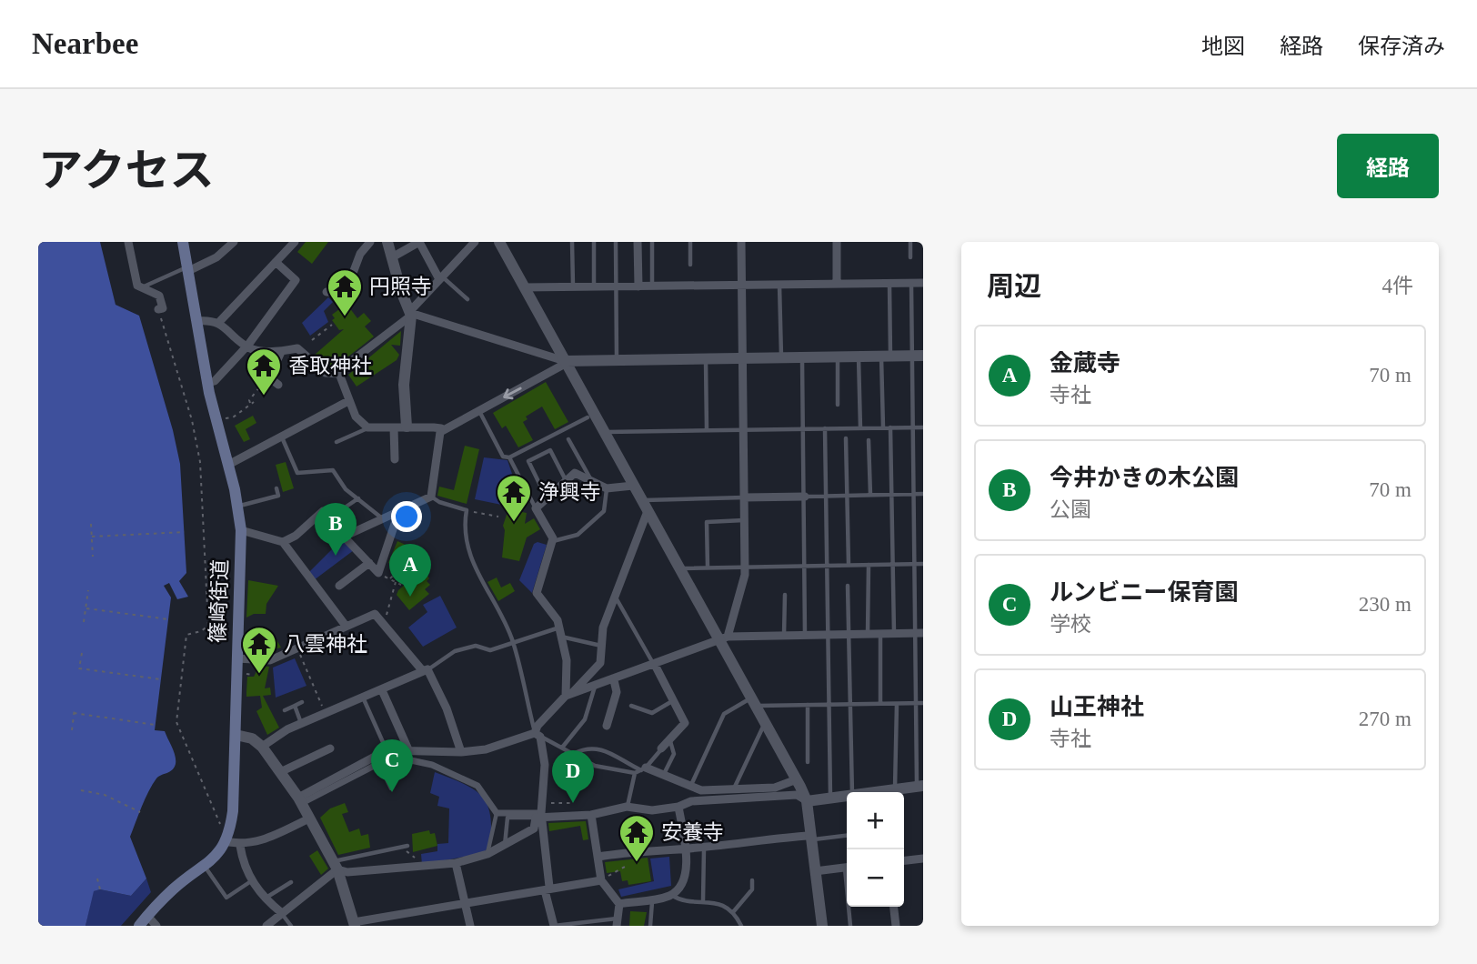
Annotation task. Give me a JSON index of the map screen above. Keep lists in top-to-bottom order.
{
  "streets": {
    "main road": ["篠崎街道"]
  },
  "places": {
    "temple": [
      "円照寺",
      "香取神社",
      "浄興寺",
      "八雲神社",
      "安養寺"
    ]
  },
  "page": {
    "header": "Nearbee",
    "nav": ["地図", "経路", "保存済み"],
    "title": "アクセス",
    "buttons": "経路",
    "heading": ["周辺", "4件"],
    "list": [
      {
        "mark": "A",
        "name": "金蔵寺",
        "note": "寺社",
        "value": "70 m"
      },
      {
        "mark": "B",
        "name": "今井かきの木公園",
        "note": "公園",
        "value": "70 m"
      },
      {
        "mark": "C",
        "name": "ルンビニー保育園",
        "note": "学校",
        "value": "230 m"
      },
      {
        "mark": "D",
        "name": "山王神社",
        "note": "寺社",
        "value": "270 m"
      }
    ],
    "pins": [
      "B",
      "A",
      "C",
      "D"
    ],
    "map_buttons": ["+", "−"]
  }
}
